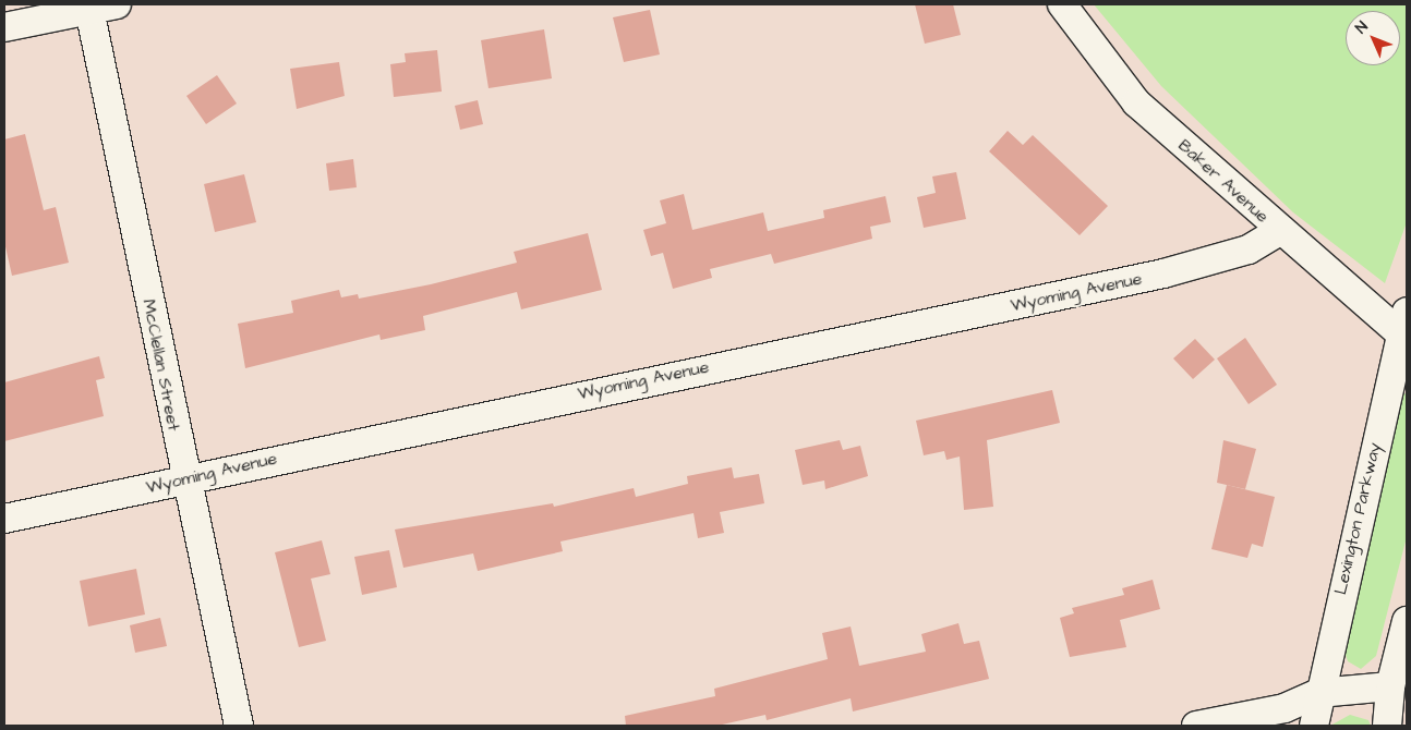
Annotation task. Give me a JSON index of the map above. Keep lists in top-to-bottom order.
{
  "streets": {
    "street": [
      "Baker Avenue",
      "Wyoming Avenue",
      "McClellan Street",
      "Lexington Parkway"
    ]
  },
  "crossings": [
    ["Baker Avenue", "Wyoming Avenue"],
    ["Baker Avenue", "Lexington Parkway"],
    ["Wyoming Avenue", "McClellan Street"]
  ],
  "north": "top left"
}
